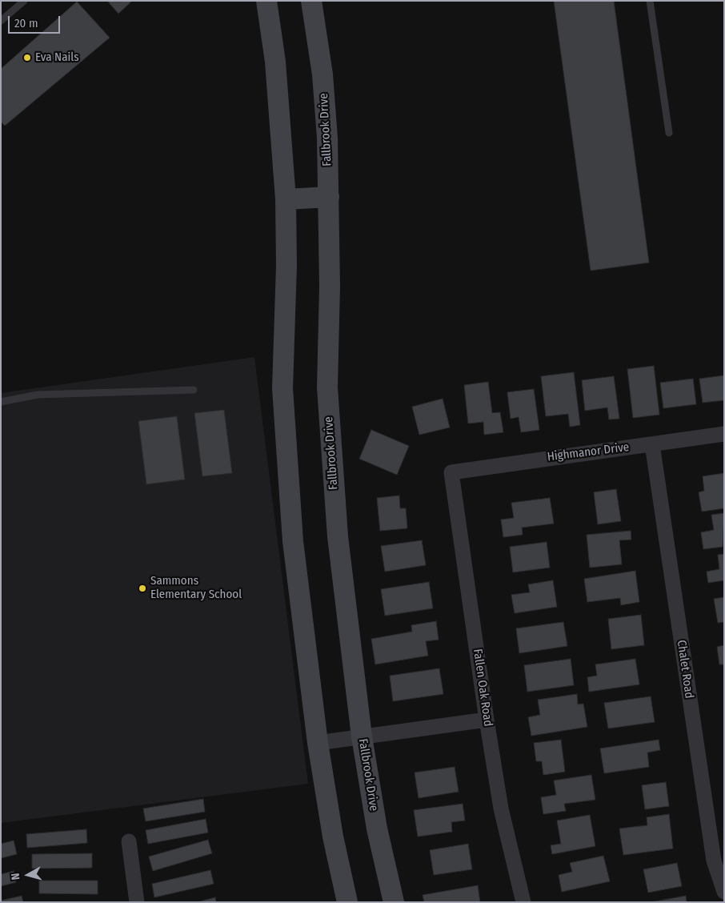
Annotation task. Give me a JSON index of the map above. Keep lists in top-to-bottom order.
{
  "streets": {
    "main road": ["Fallbrook Drive"],
    "street": ["Highmanor Drive", "Chalet Road", "Fallen Oak Road"]
  },
  "crossings": [
    ["Highmanor Drive", "Chalet Road"],
    ["Highmanor Drive", "Fallen Oak Road"]
  ],
  "places": ["Eva Nails", "Sammons Elementary School"],
  "scale_bar": "20 m",
  "north": "left"
}
